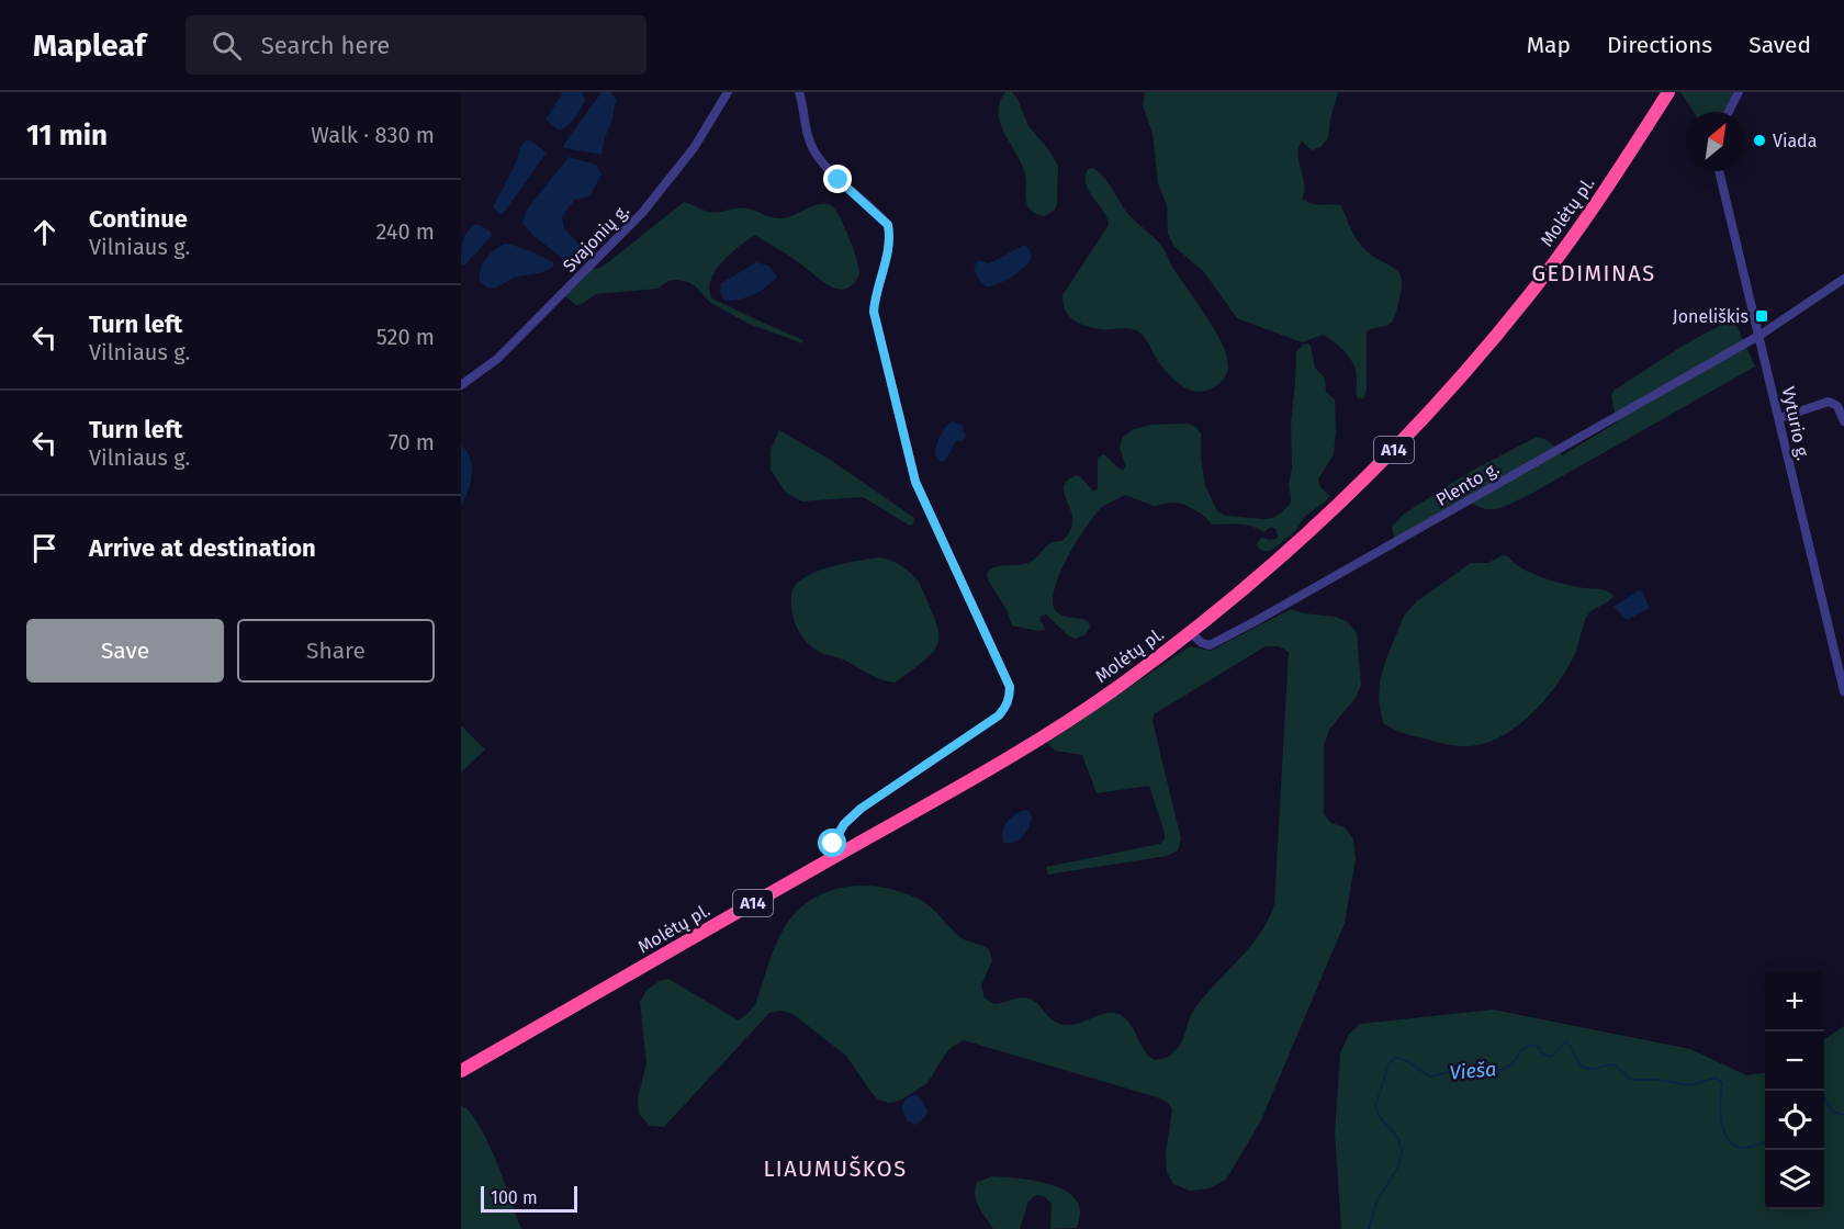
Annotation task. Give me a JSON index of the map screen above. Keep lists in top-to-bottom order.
{
  "streets": {
    "highway": ["Molėtų pl.", "A14"],
    "street": ["Svajonių g.", "Vyturio g.", "Plento g."]
  },
  "crossings": [
    ["Molėtų pl.", "Plento g."],
    ["Vyturio g.", "Plento g."]
  ],
  "districts": ["GEDIMINAS", "LIAUMUŠKOS"],
  "water": ["Vieša"],
  "places": {
    "other": ["Viada"],
    "transit": ["Joneliškis"]
  },
  "scale_bar": "100 m",
  "north": "top right",
  "page": {
    "header": "Mapleaf",
    "search": "Search here",
    "nav": ["Map", "Directions", "Saved"],
    "heading": ["11 min", "Walk · 830 m"],
    "list": [
      ["Continue", "Vilniaus g.", "240 m"],
      ["Turn left", "Vilniaus g.", "520 m"],
      ["Turn left", "Vilniaus g.", "70 m"],
      "Arrive at destination"
    ],
    "buttons": ["Save", "Share"],
    "map_buttons": ["+", "−"],
    "scale": "100 m"
  }
}
